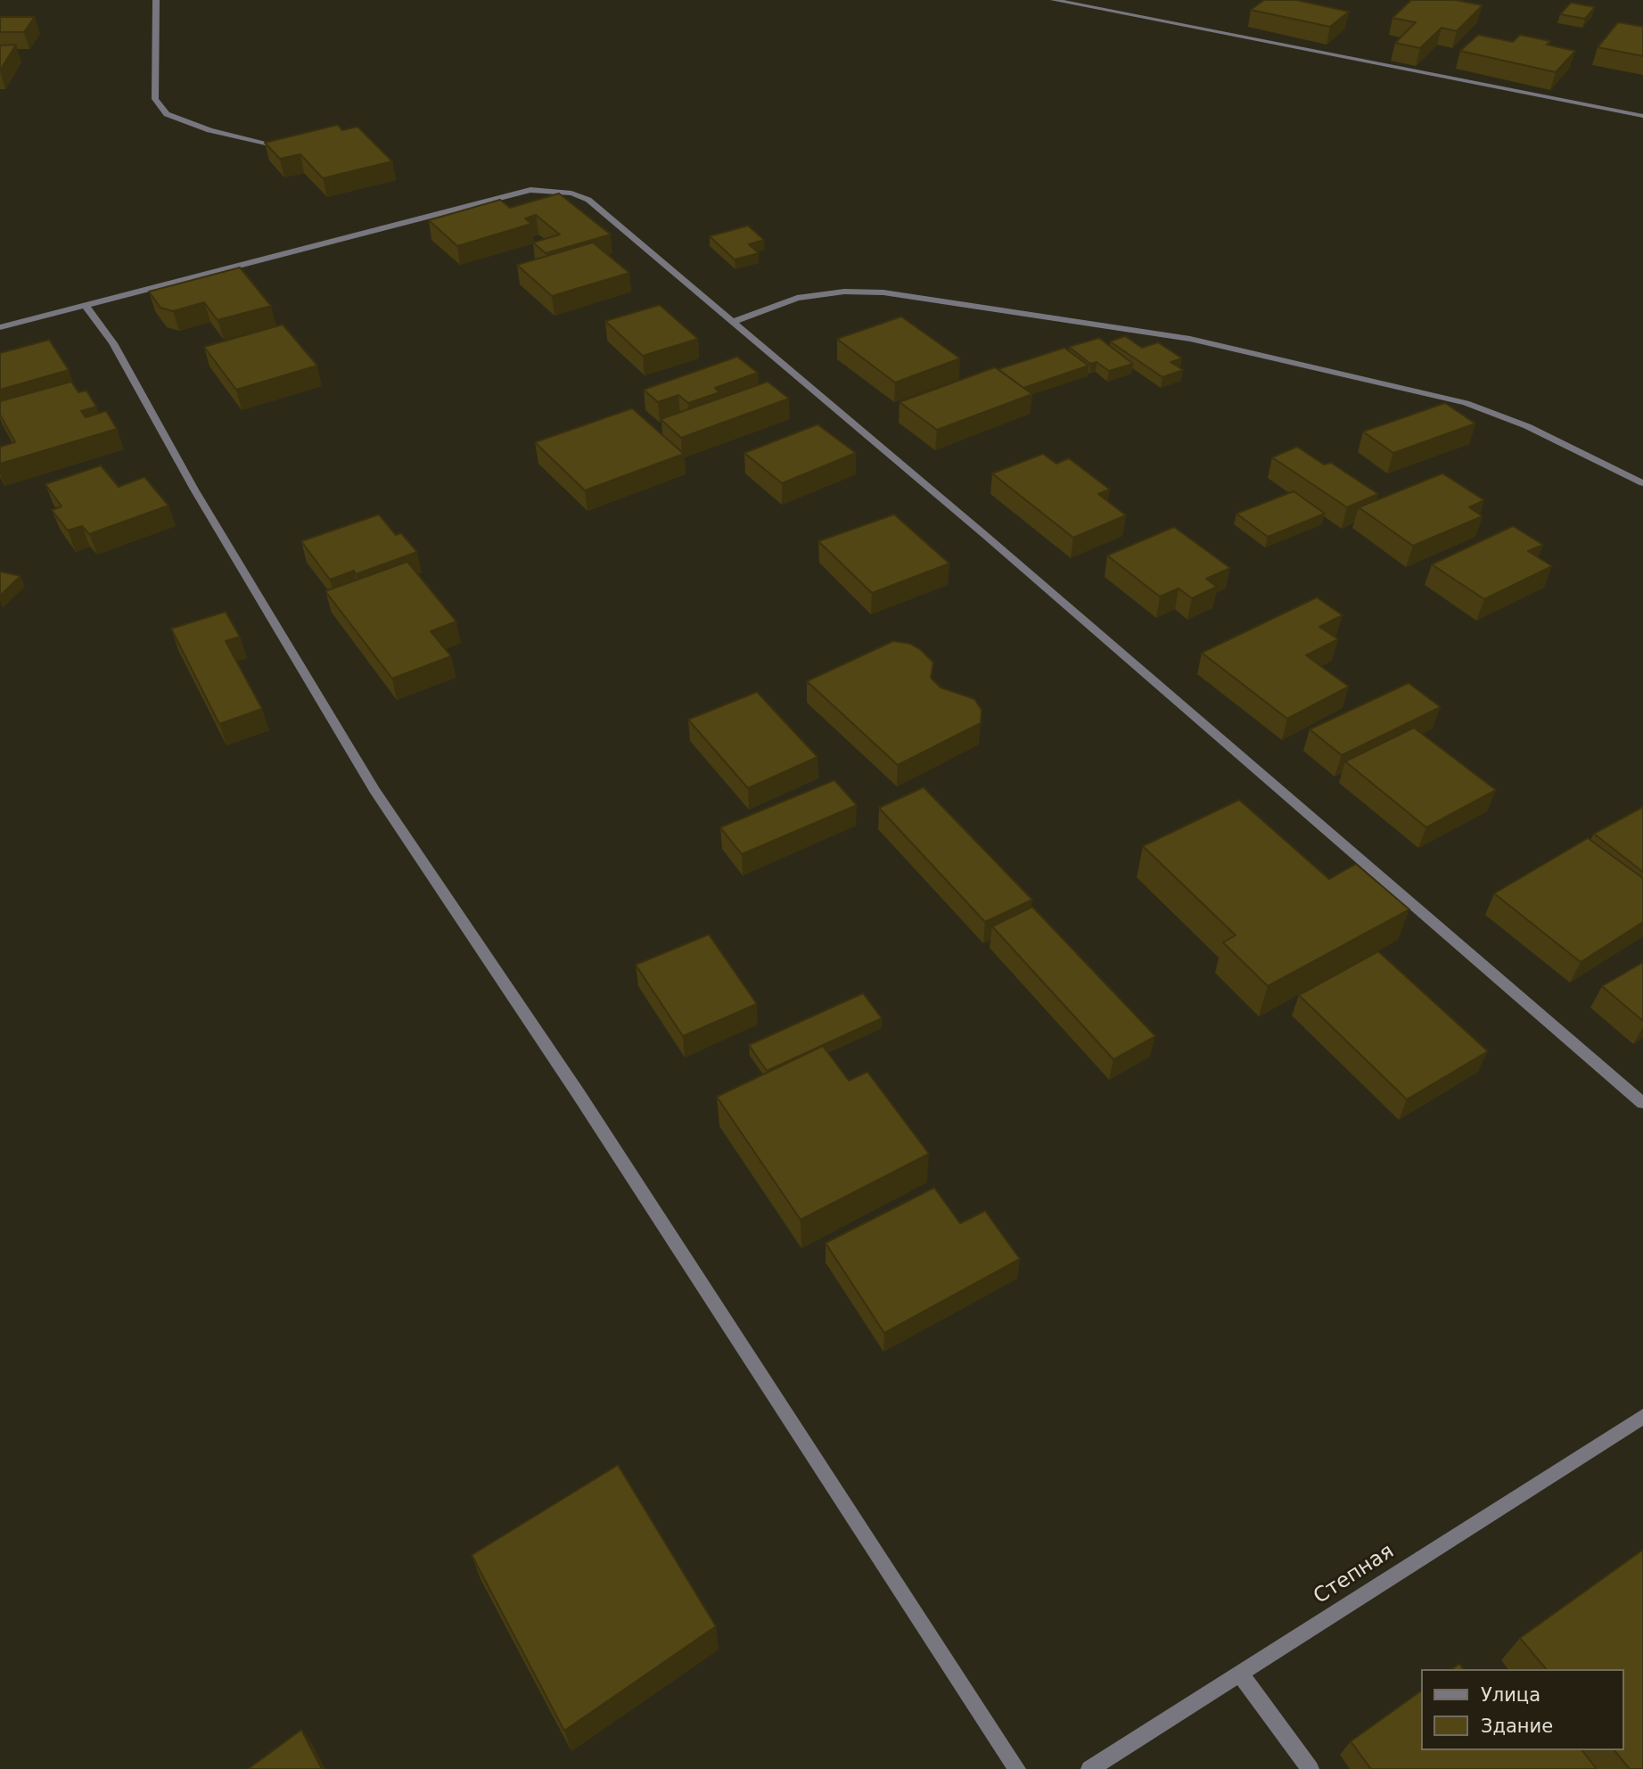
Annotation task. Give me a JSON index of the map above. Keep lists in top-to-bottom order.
{
  "streets": {
    "street": ["Степная"]
  },
  "legend": ["Улица", "Здание"]
}
